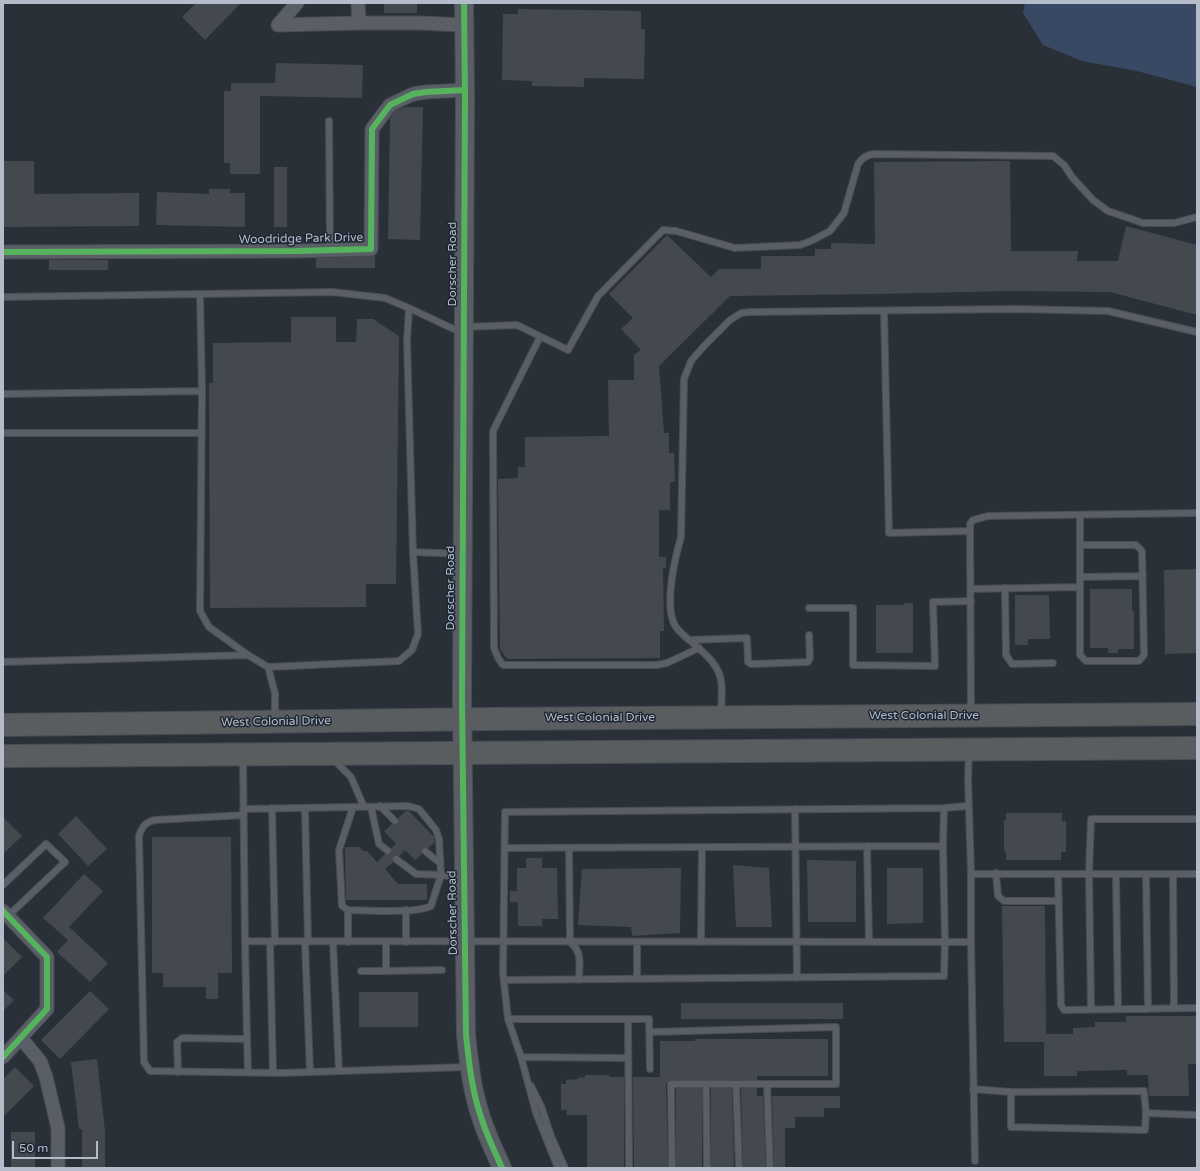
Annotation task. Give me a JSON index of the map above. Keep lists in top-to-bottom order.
{
  "streets": {
    "highway": ["West Colonial Drive"],
    "street": ["Woodridge Park Drive", "Dorscher Road"]
  },
  "crossings": [
    ["Woodridge Park Drive", "Dorscher Road"],
    ["Dorscher Road", "West Colonial Drive"]
  ],
  "scale_bar": "50 m"
}
